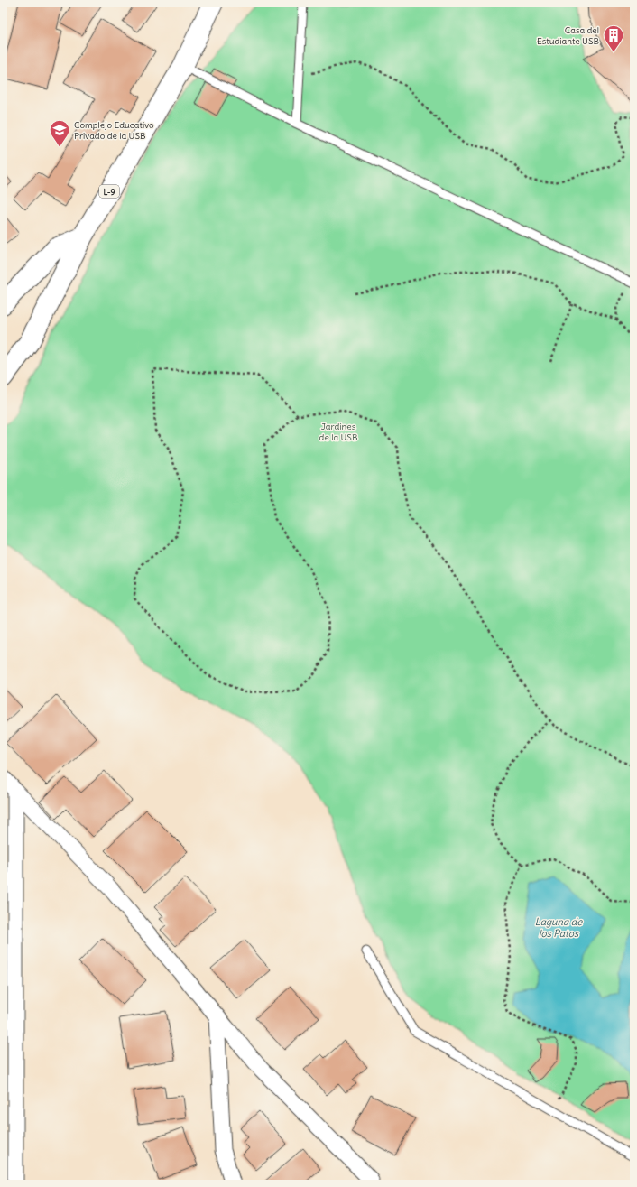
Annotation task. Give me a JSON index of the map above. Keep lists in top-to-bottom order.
{
  "streets": {
    "main road": ["L-9"]
  },
  "water": ["Laguna de los Patos"],
  "parks": ["Jardines de la USB"],
  "places": {
    "building": ["Casa del Estudiante USB"],
    "school or university": ["Complejo Educativo Privado de la USB"]
  }
}
